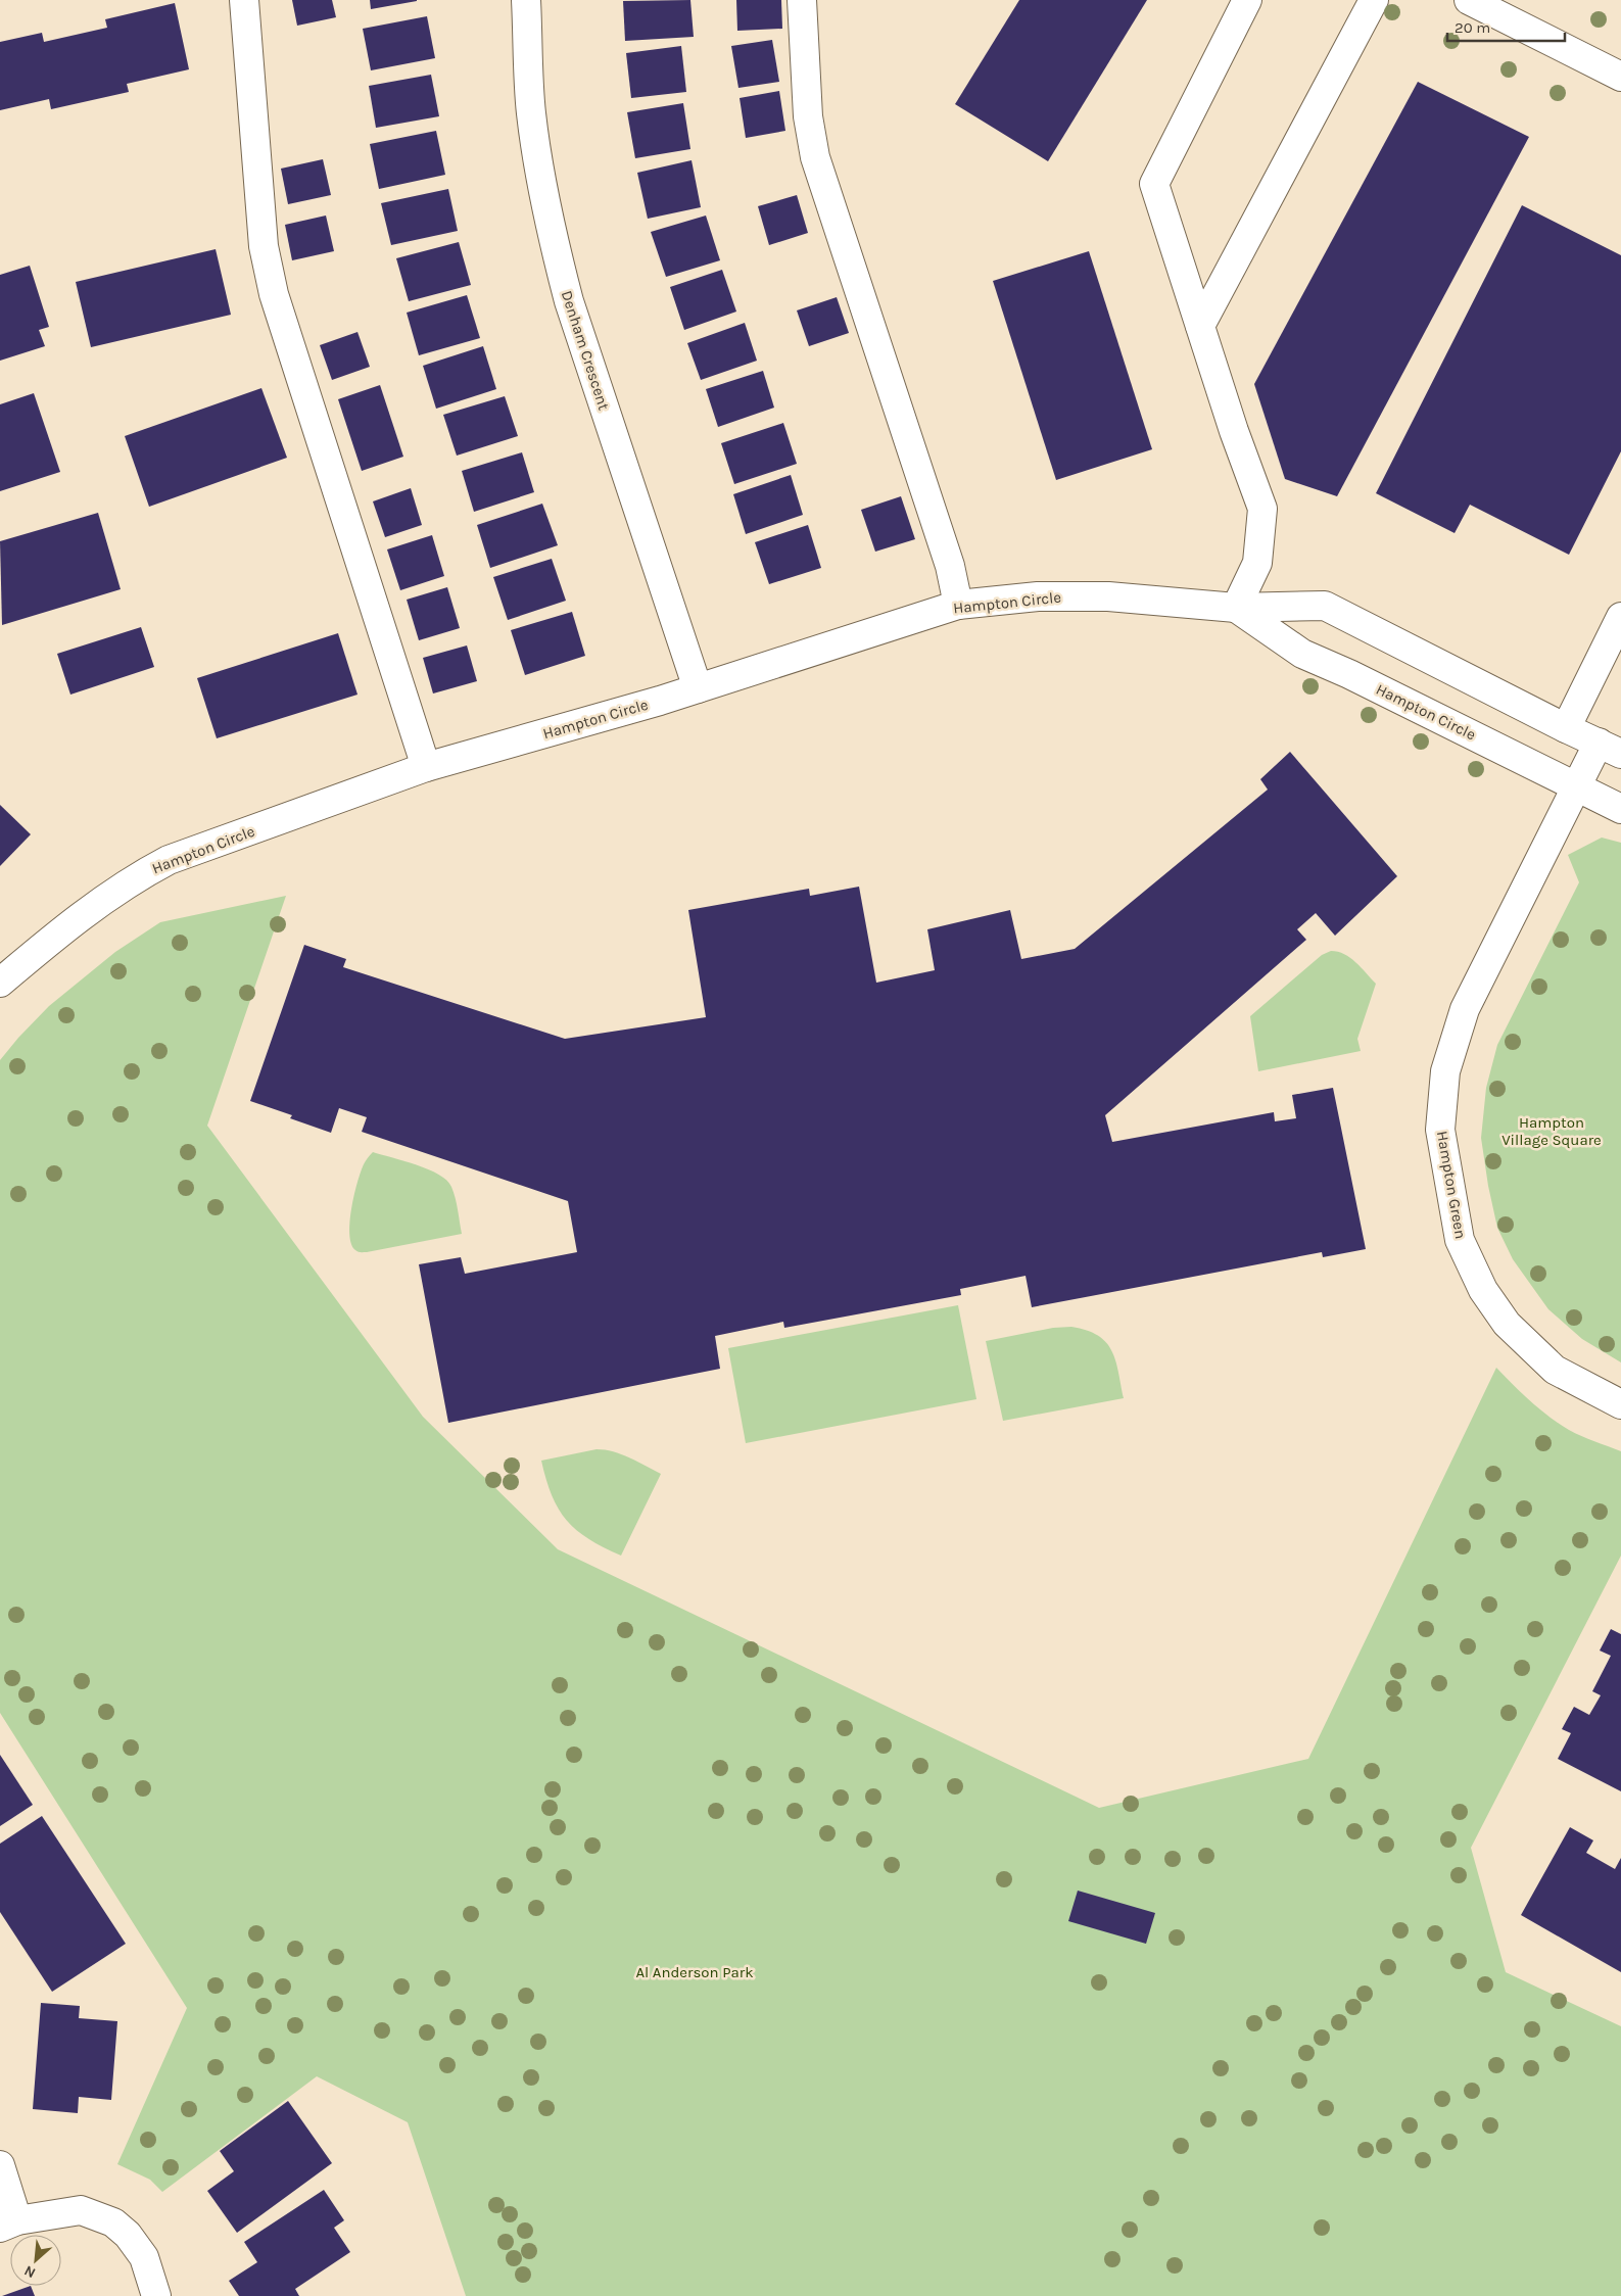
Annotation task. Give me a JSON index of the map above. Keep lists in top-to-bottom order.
{
  "streets": {
    "street": ["Denham Crescent", "Hampton Circle", "Hampton Green"]
  },
  "crossings": [
    ["Denham Crescent", "Hampton Circle"],
    ["Hampton Circle", "Hampton Green"]
  ],
  "parks": ["Hampton Village Square", "Al Anderson Park"],
  "scale_bar": "20 m",
  "north": "bottom left"
}
